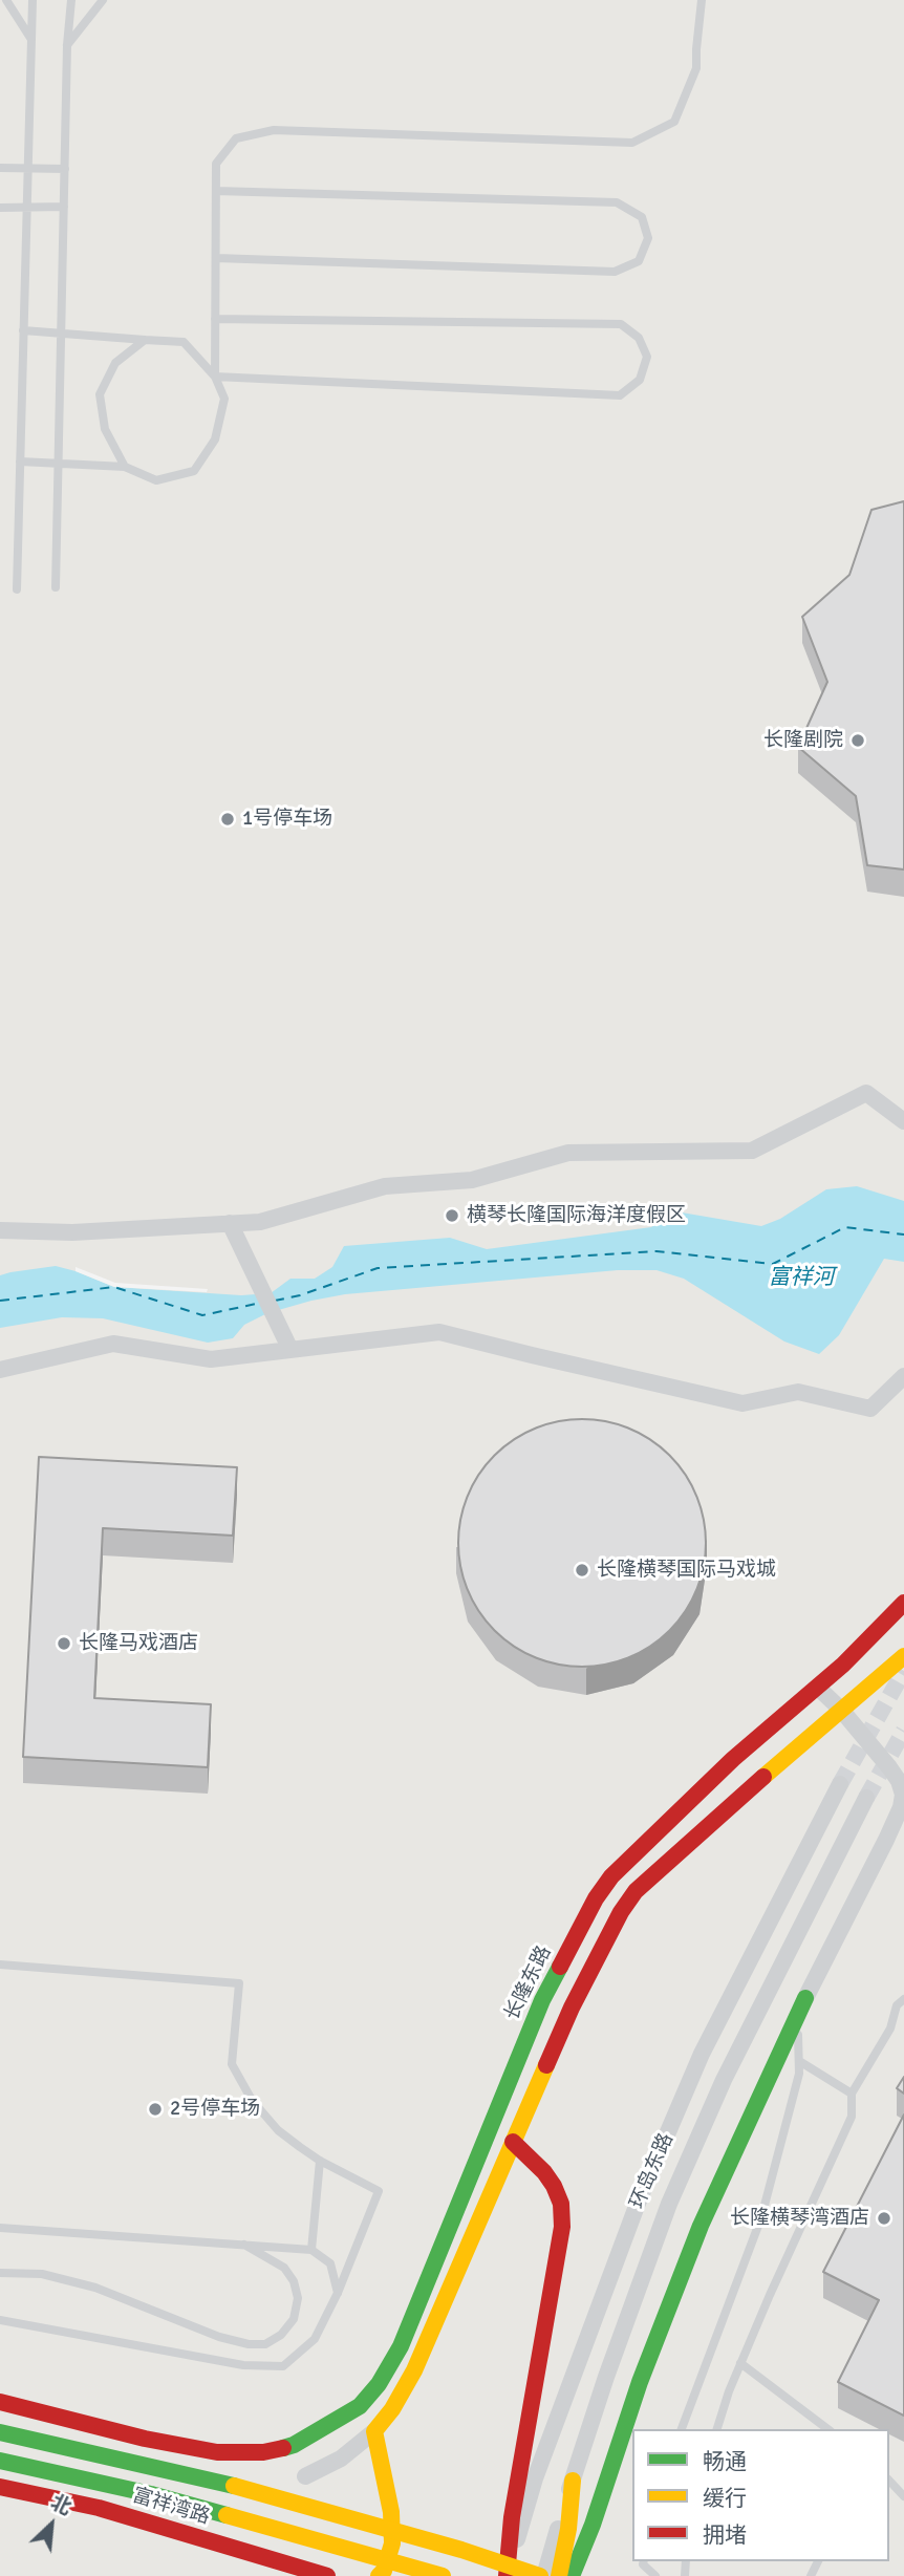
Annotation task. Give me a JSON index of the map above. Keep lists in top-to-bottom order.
{
  "streets": {
    "main road": ["长隆东路", "富祥湾路"],
    "street": ["环岛东路"]
  },
  "water": ["富祥河"],
  "places": [
    "长隆剧院",
    "1号停车场",
    "横琴长隆国际海洋度假区",
    "长隆横琴国际马戏城",
    "长隆马戏酒店",
    "2号停车场",
    "长隆横琴湾酒店"
  ],
  "legend": ["畅通", "缓行", "拥堵"],
  "north": "top right"
}
